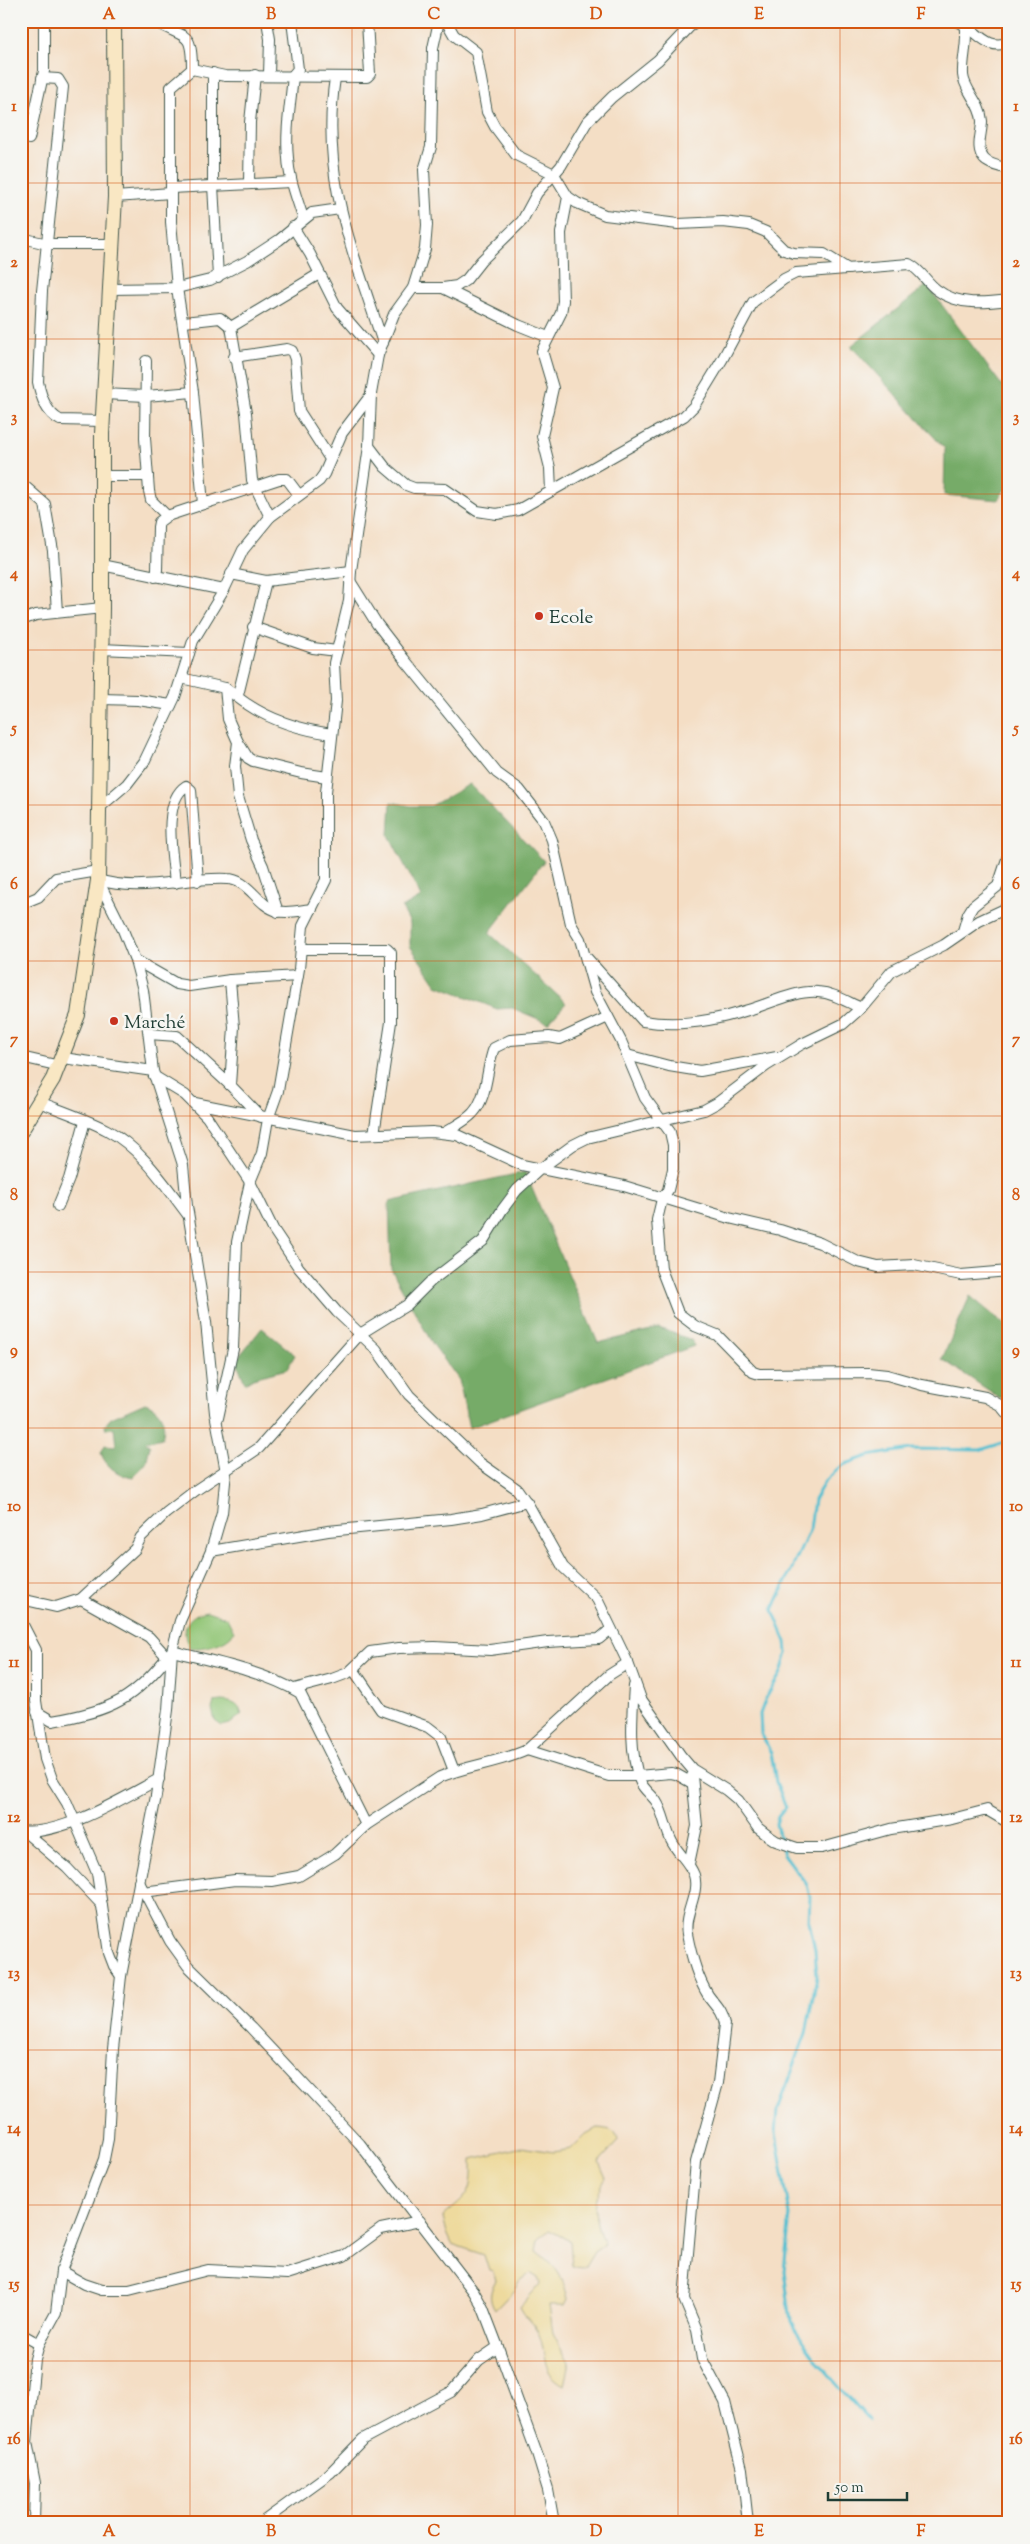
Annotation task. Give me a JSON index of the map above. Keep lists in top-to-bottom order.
{
  "places": ["Ecole", "Marché"],
  "scale_bar": "50 m",
  "grid": {
    "columns": [
      "A",
      "B",
      "C",
      "D",
      "E",
      "F"
    ],
    "rows": [
      "1",
      "2",
      "3",
      "4",
      "5",
      "6",
      "7",
      "8",
      "9",
      "10",
      "11",
      "12",
      "13",
      "14",
      "15",
      "16"
    ]
  }
}
